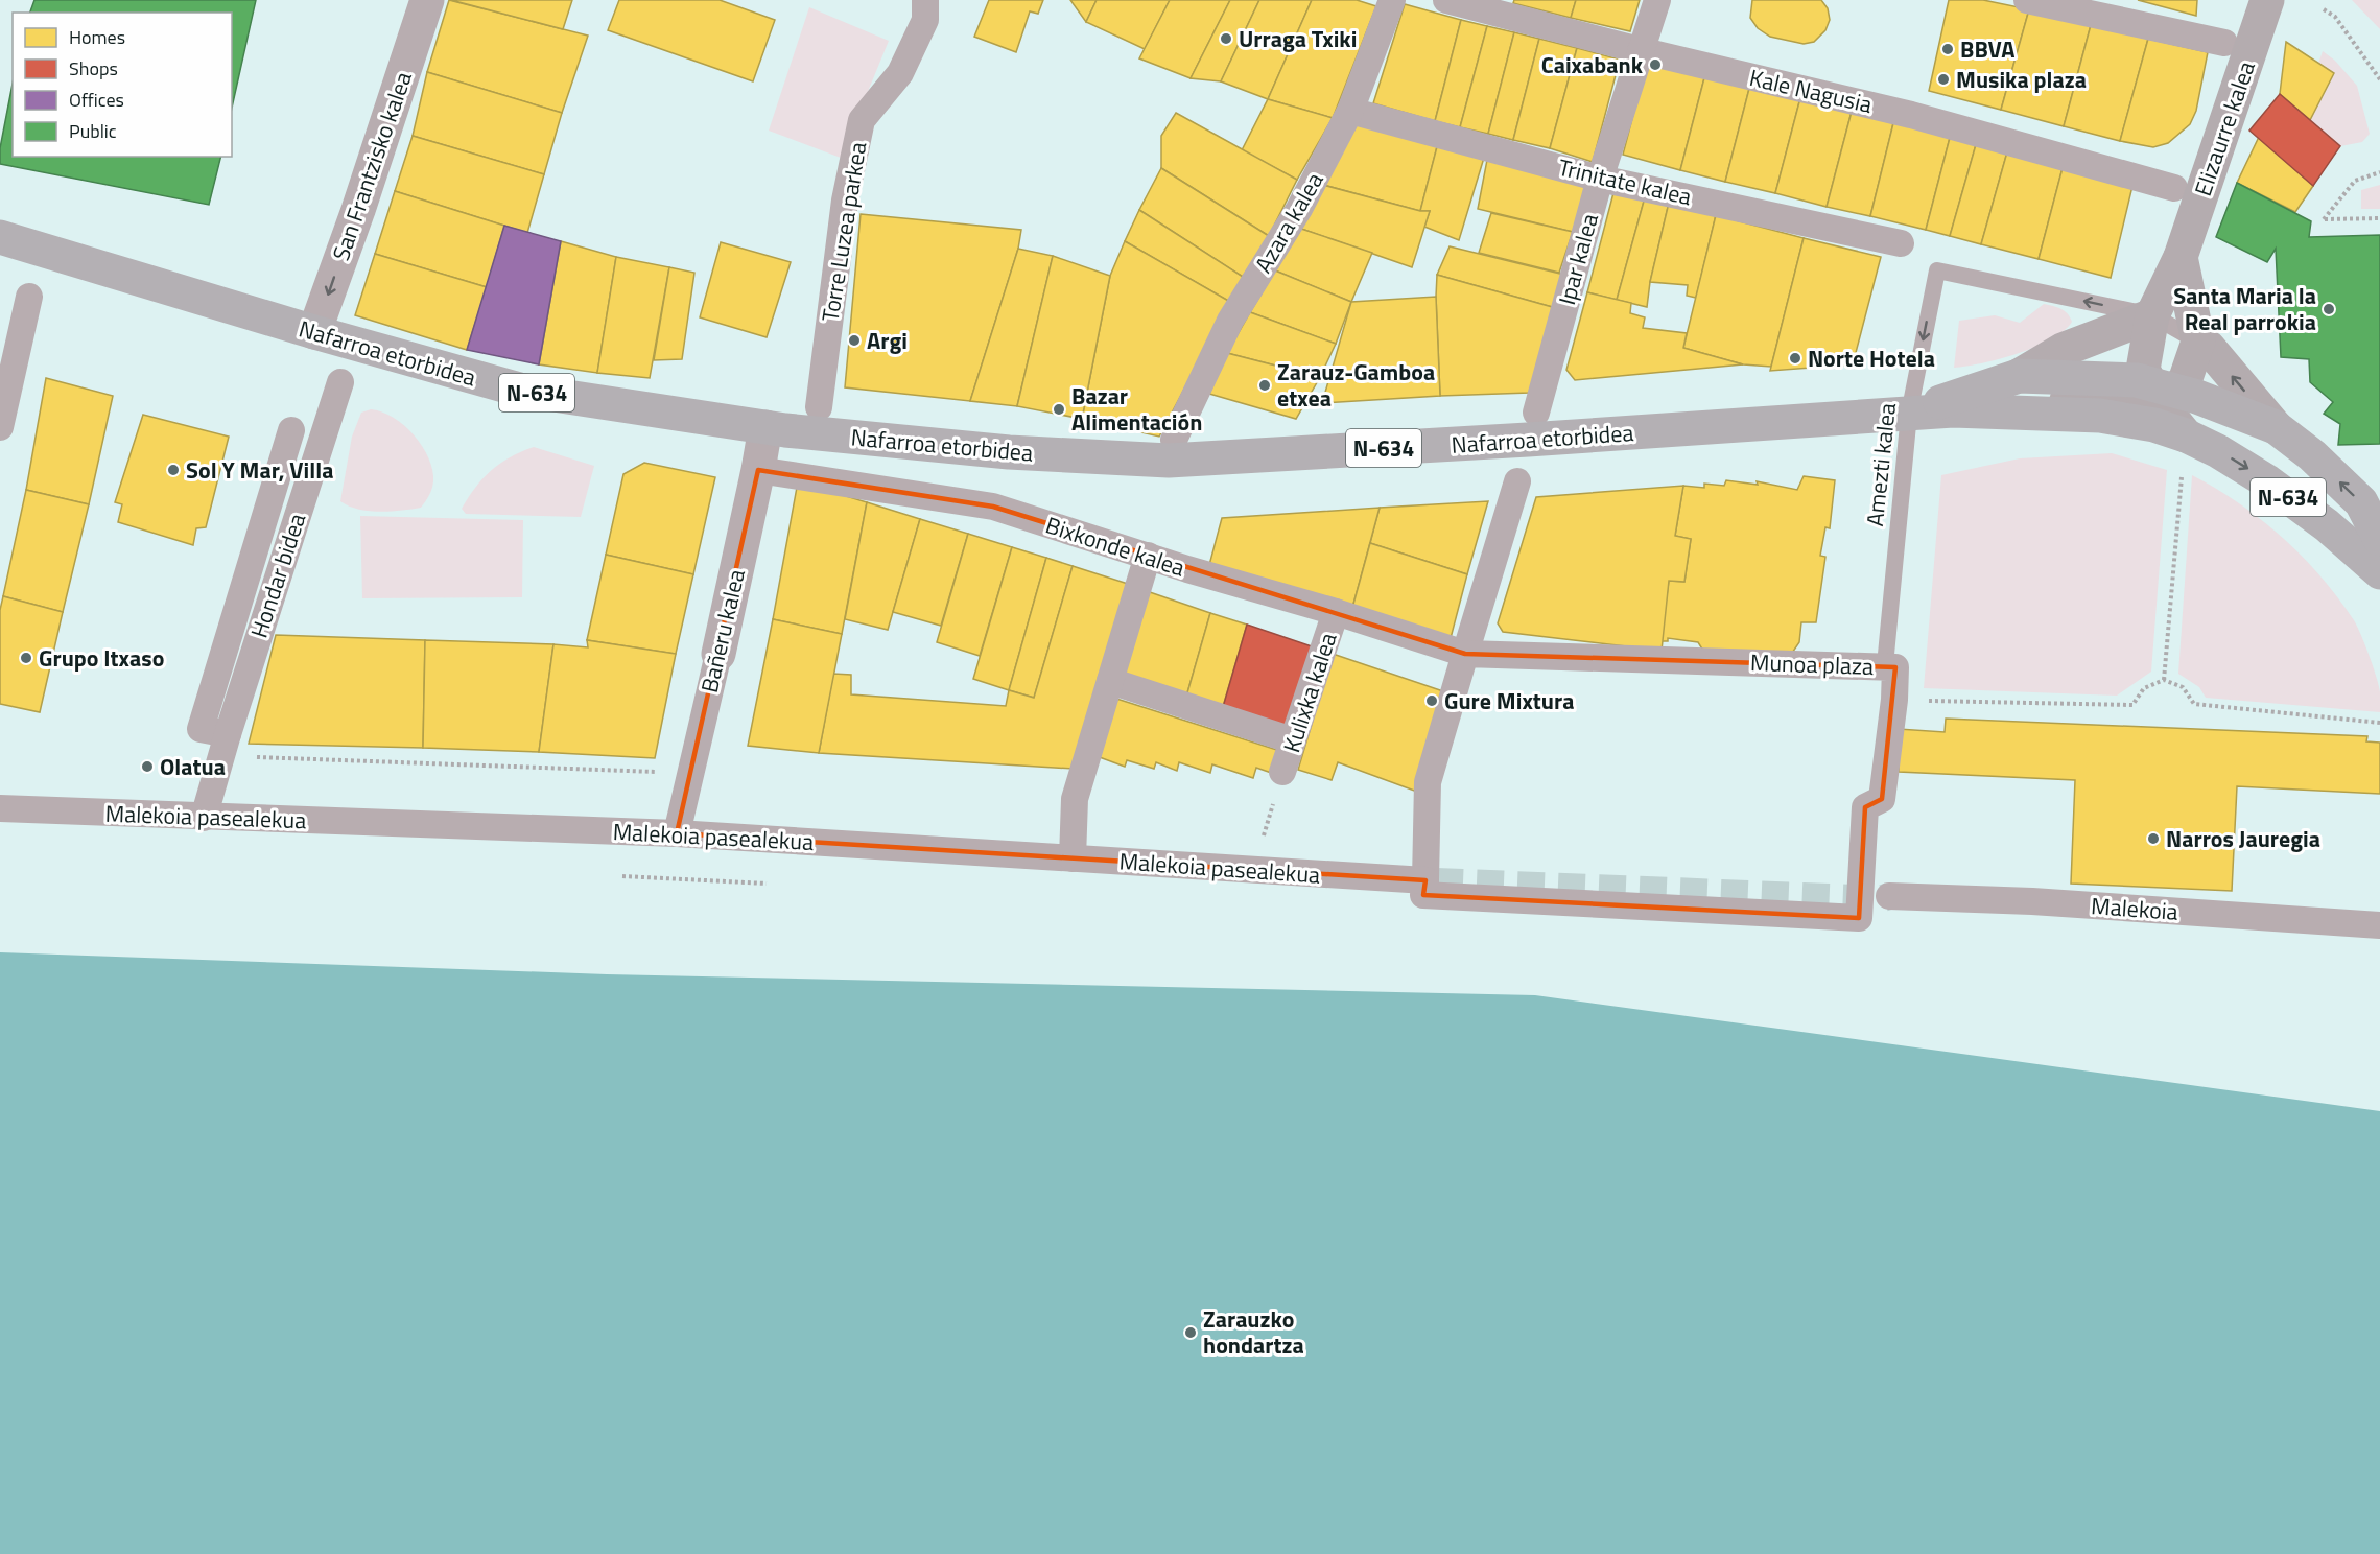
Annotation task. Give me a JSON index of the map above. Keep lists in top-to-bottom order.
{
  "streets": {
    "highway": ["Nafarroa etorbidea", "N-634"],
    "main road": ["Elizaurre kalea"],
    "street": [
      "Kale Nagusia",
      "San Frantzisko kalea",
      "Trinitate kalea",
      "Azara kalea",
      "Torre Luzea parkea",
      "Ipar kalea",
      "Bixkonde kalea",
      "Hondar bidea",
      "Bañeru kalea",
      "Munoa plaza",
      "Kulixka kalea",
      "Malekoia pasealekua",
      "Malekoia"
    ],
    "lane": ["Amezti kalea"]
  },
  "crossings": [
    ["Kale Nagusia", "Ipar kalea"],
    ["Elizaurre kalea", "N-634"],
    ["Elizaurre kalea", "Amezti kalea"],
    ["San Frantzisko kalea", "Nafarroa etorbidea"],
    ["Trinitate kalea", "Azara kalea"],
    ["Trinitate kalea", "Ipar kalea"],
    ["Nafarroa etorbidea", "N-634"],
    ["Nafarroa etorbidea", "Amezti kalea"],
    ["Nafarroa etorbidea", "Bañeru kalea"],
    ["N-634", "Amezti kalea"],
    ["Bixkonde kalea", "Bañeru kalea"],
    ["Bixkonde kalea", "Munoa plaza"],
    ["Bixkonde kalea", "Kulixka kalea"],
    ["Hondar bidea", "Malekoia pasealekua"],
    ["Bañeru kalea", "Malekoia pasealekua"],
    ["Munoa plaza", "Malekoia pasealekua"]
  ],
  "one_way": ["San Frantzisko kalea"],
  "places": [
    "Urraga Txiki",
    "BBVA",
    "Caixabank",
    "Musika plaza",
    "Santa Maria la Real parrokia",
    "Argi",
    "Norte Hotela",
    "Zarauz-Gamboa etxea",
    "Bazar Alimentación",
    "Sol Y Mar, Villa",
    "Grupo Itxaso",
    "Gure Mixtura",
    "Olatua",
    "Narros Jauregia",
    "Zarauzko hondartza"
  ],
  "legend": [
    "Homes",
    "Shops",
    "Offices",
    "Public"
  ]
}
